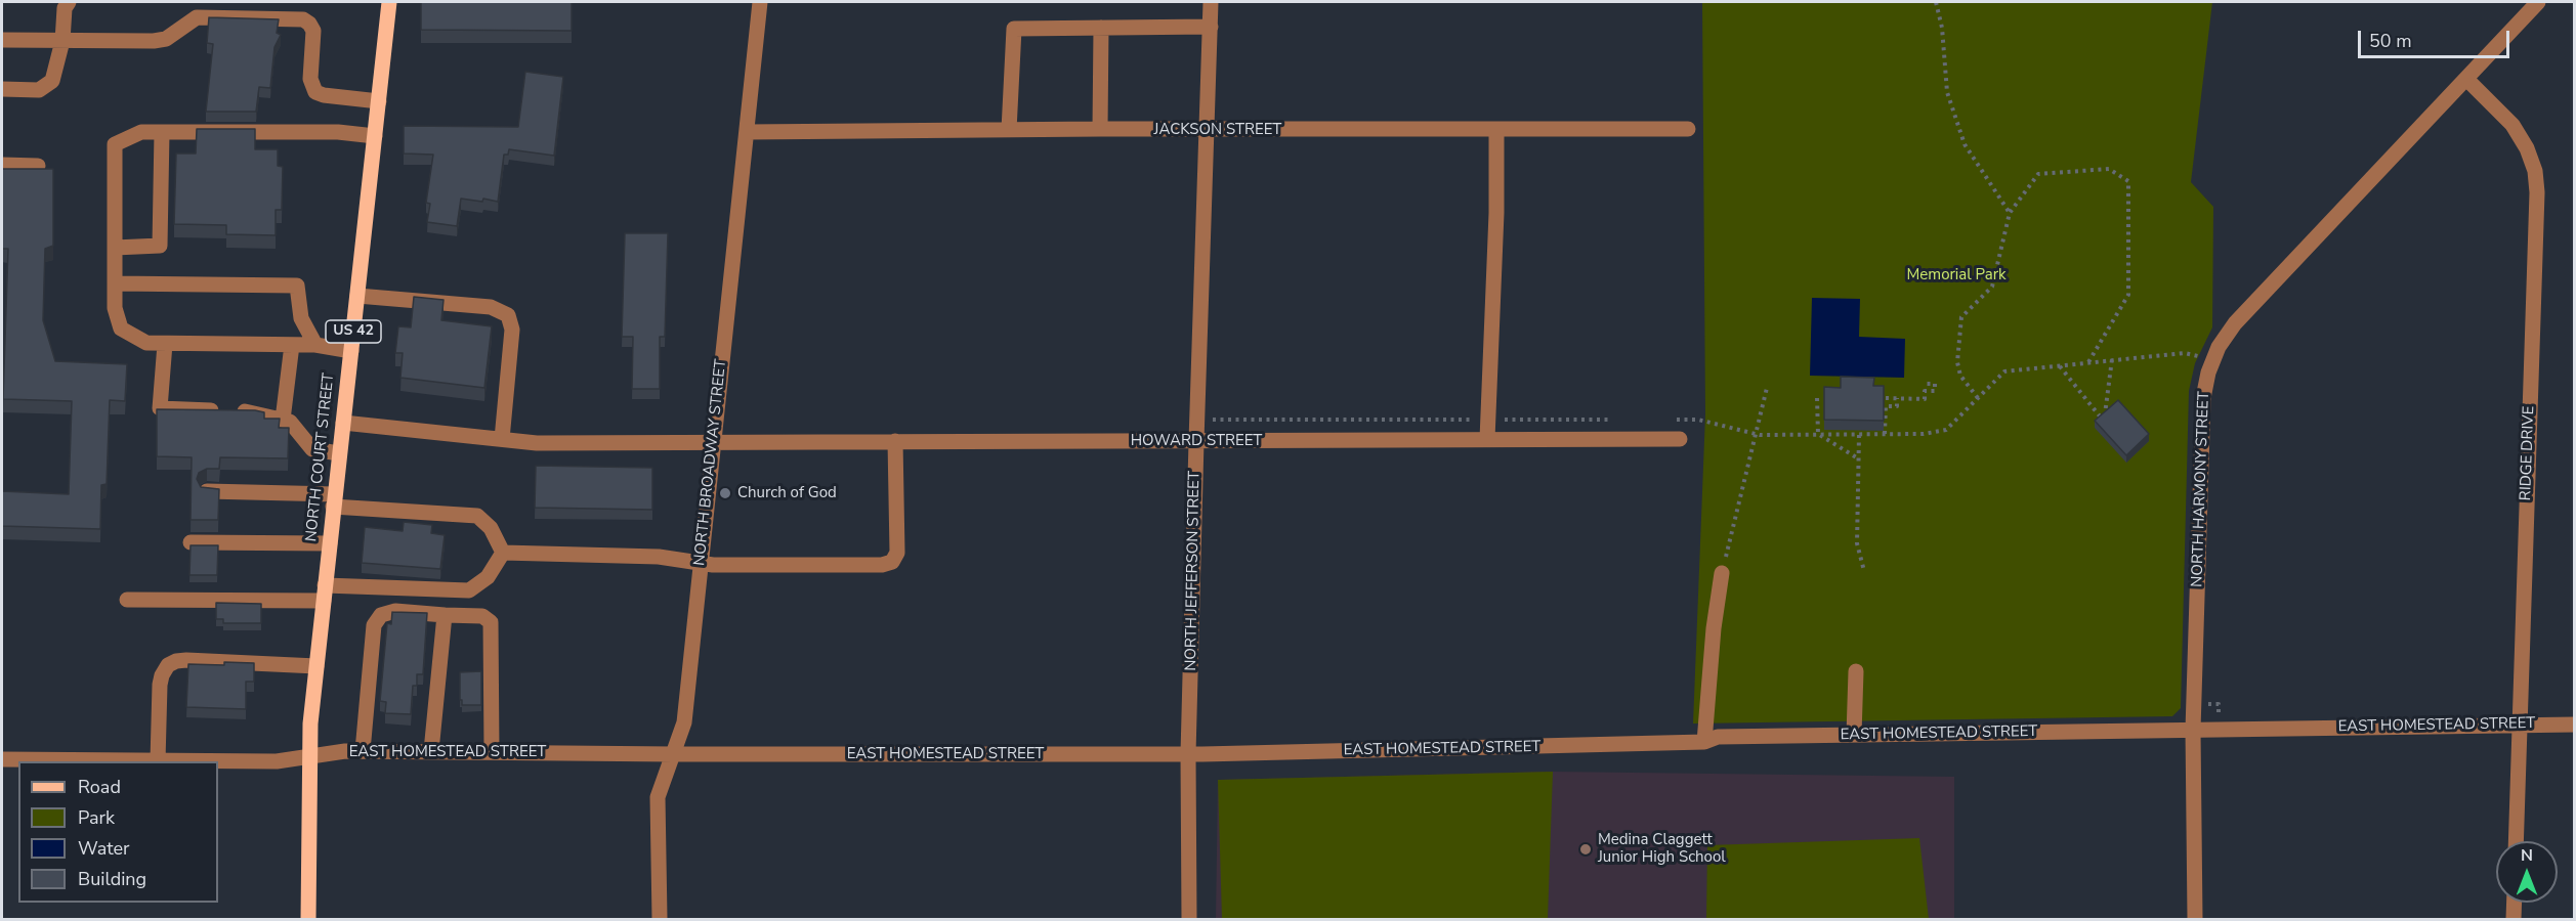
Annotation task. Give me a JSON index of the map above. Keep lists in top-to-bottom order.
{
  "streets": {
    "main road": ["US 42", "NORTH COURT STREET"],
    "street": [
      "JACKSON STREET",
      "HOWARD STREET",
      "RIDGE DRIVE",
      "NORTH BROADWAY STREET",
      "NORTH HARMONY STREET",
      "NORTH JEFFERSON STREET",
      "EAST HOMESTEAD STREET"
    ]
  },
  "crossings": [
    ["JACKSON STREET", "NORTH BROADWAY STREET"],
    ["JACKSON STREET", "NORTH JEFFERSON STREET"],
    ["HOWARD STREET", "NORTH COURT STREET"],
    ["HOWARD STREET", "NORTH BROADWAY STREET"],
    ["HOWARD STREET", "NORTH JEFFERSON STREET"],
    ["RIDGE DRIVE", "NORTH HARMONY STREET"],
    ["RIDGE DRIVE", "EAST HOMESTEAD STREET"],
    ["NORTH COURT STREET", "EAST HOMESTEAD STREET"],
    ["NORTH BROADWAY STREET", "EAST HOMESTEAD STREET"],
    ["NORTH HARMONY STREET", "EAST HOMESTEAD STREET"],
    ["NORTH JEFFERSON STREET", "EAST HOMESTEAD STREET"]
  ],
  "parks": ["Memorial Park"],
  "places": ["Church of God", "Medina Claggett Junior High School"],
  "legend": [
    "Road",
    "Park",
    "Water",
    "Building"
  ],
  "scale_bar": "50 m",
  "north": "top"
}
